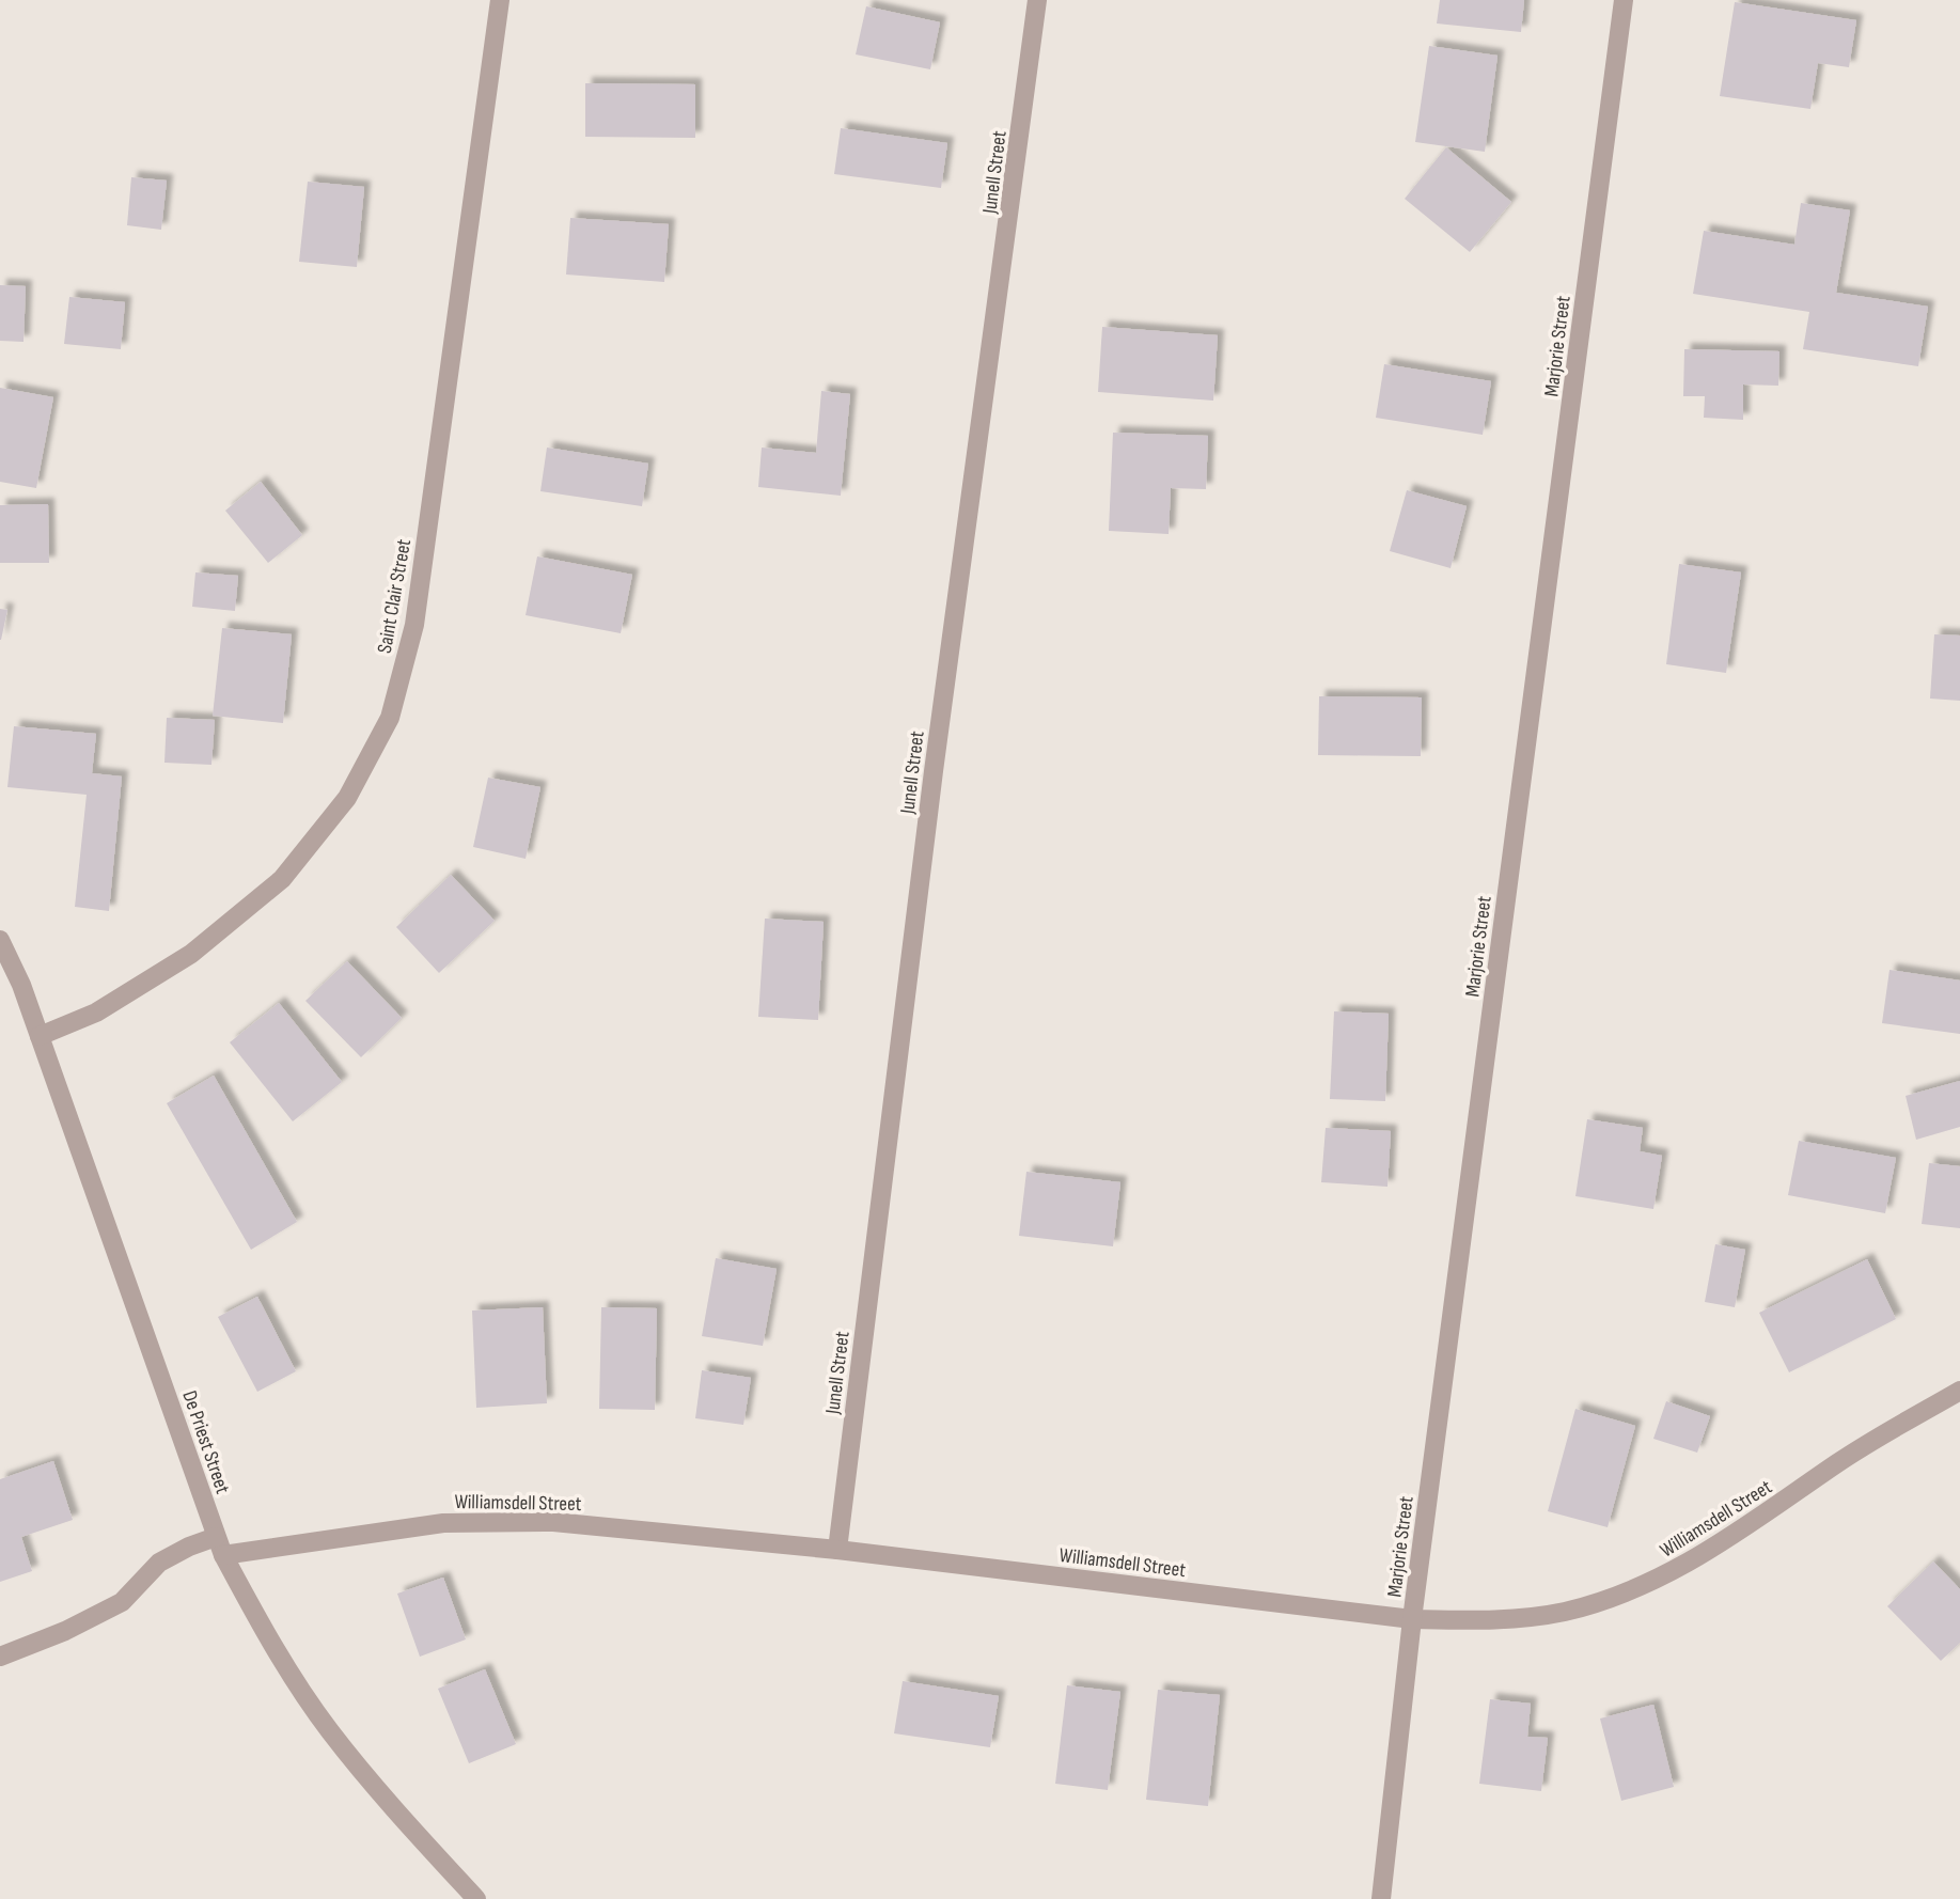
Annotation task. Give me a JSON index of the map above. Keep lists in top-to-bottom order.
{
  "streets": {
    "street": [
      "Junell Street",
      "Marjorie Street",
      "Saint Clair Street",
      "De Priest Street",
      "Williamsdell Street"
    ]
  },
  "crossings": [
    ["Junell Street", "Williamsdell Street"],
    ["Marjorie Street", "Williamsdell Street"],
    ["Saint Clair Street", "De Priest Street"],
    ["De Priest Street", "Williamsdell Street"]
  ]
}
